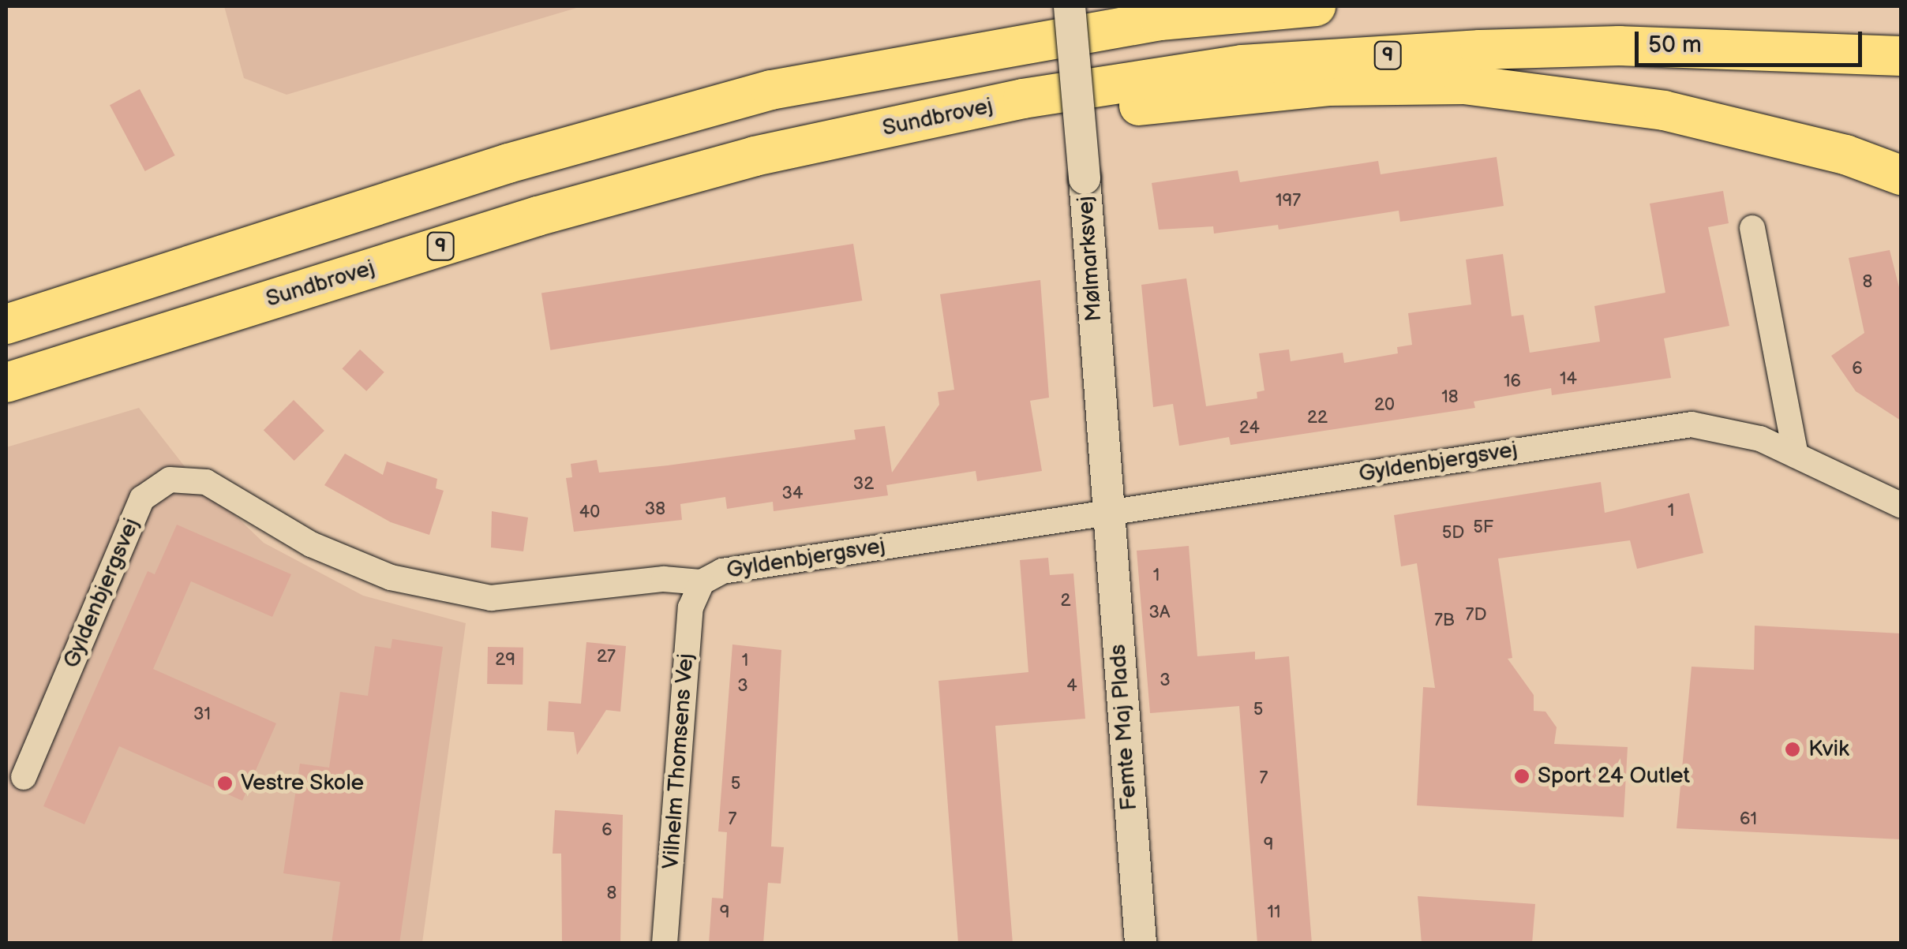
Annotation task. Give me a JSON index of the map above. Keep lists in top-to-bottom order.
{
  "streets": {
    "main road": ["9", "Sundbrovej"],
    "street": [
      "Mølmarksvej",
      "Gyldenbjergsvej",
      "Femte Maj Plads",
      "Vilhelm Thomsens Vej"
    ]
  },
  "crossings": [
    ["Mølmarksvej", "Gyldenbjergsvej"],
    ["Mølmarksvej", "Femte Maj Plads"],
    ["Gyldenbjergsvej", "Femte Maj Plads"],
    ["Gyldenbjergsvej", "Vilhelm Thomsens Vej"]
  ],
  "places": ["Kvik", "Sport 24 Outlet", "Vestre Skole"],
  "house_numbers": [
    "197",
    "8",
    "6",
    "14",
    "16",
    "18",
    "20",
    "22",
    "24",
    "32",
    "34",
    "38",
    "1",
    "40",
    "5F",
    "5D",
    "1",
    "2",
    "3A",
    "7D",
    "7B",
    "27",
    "29",
    "1",
    "3",
    "3",
    "4",
    "5",
    "31",
    "7",
    "5",
    "7",
    "61",
    "6",
    "9",
    "8",
    "9",
    "11"
  ],
  "scale_bar": "50 m"
}
